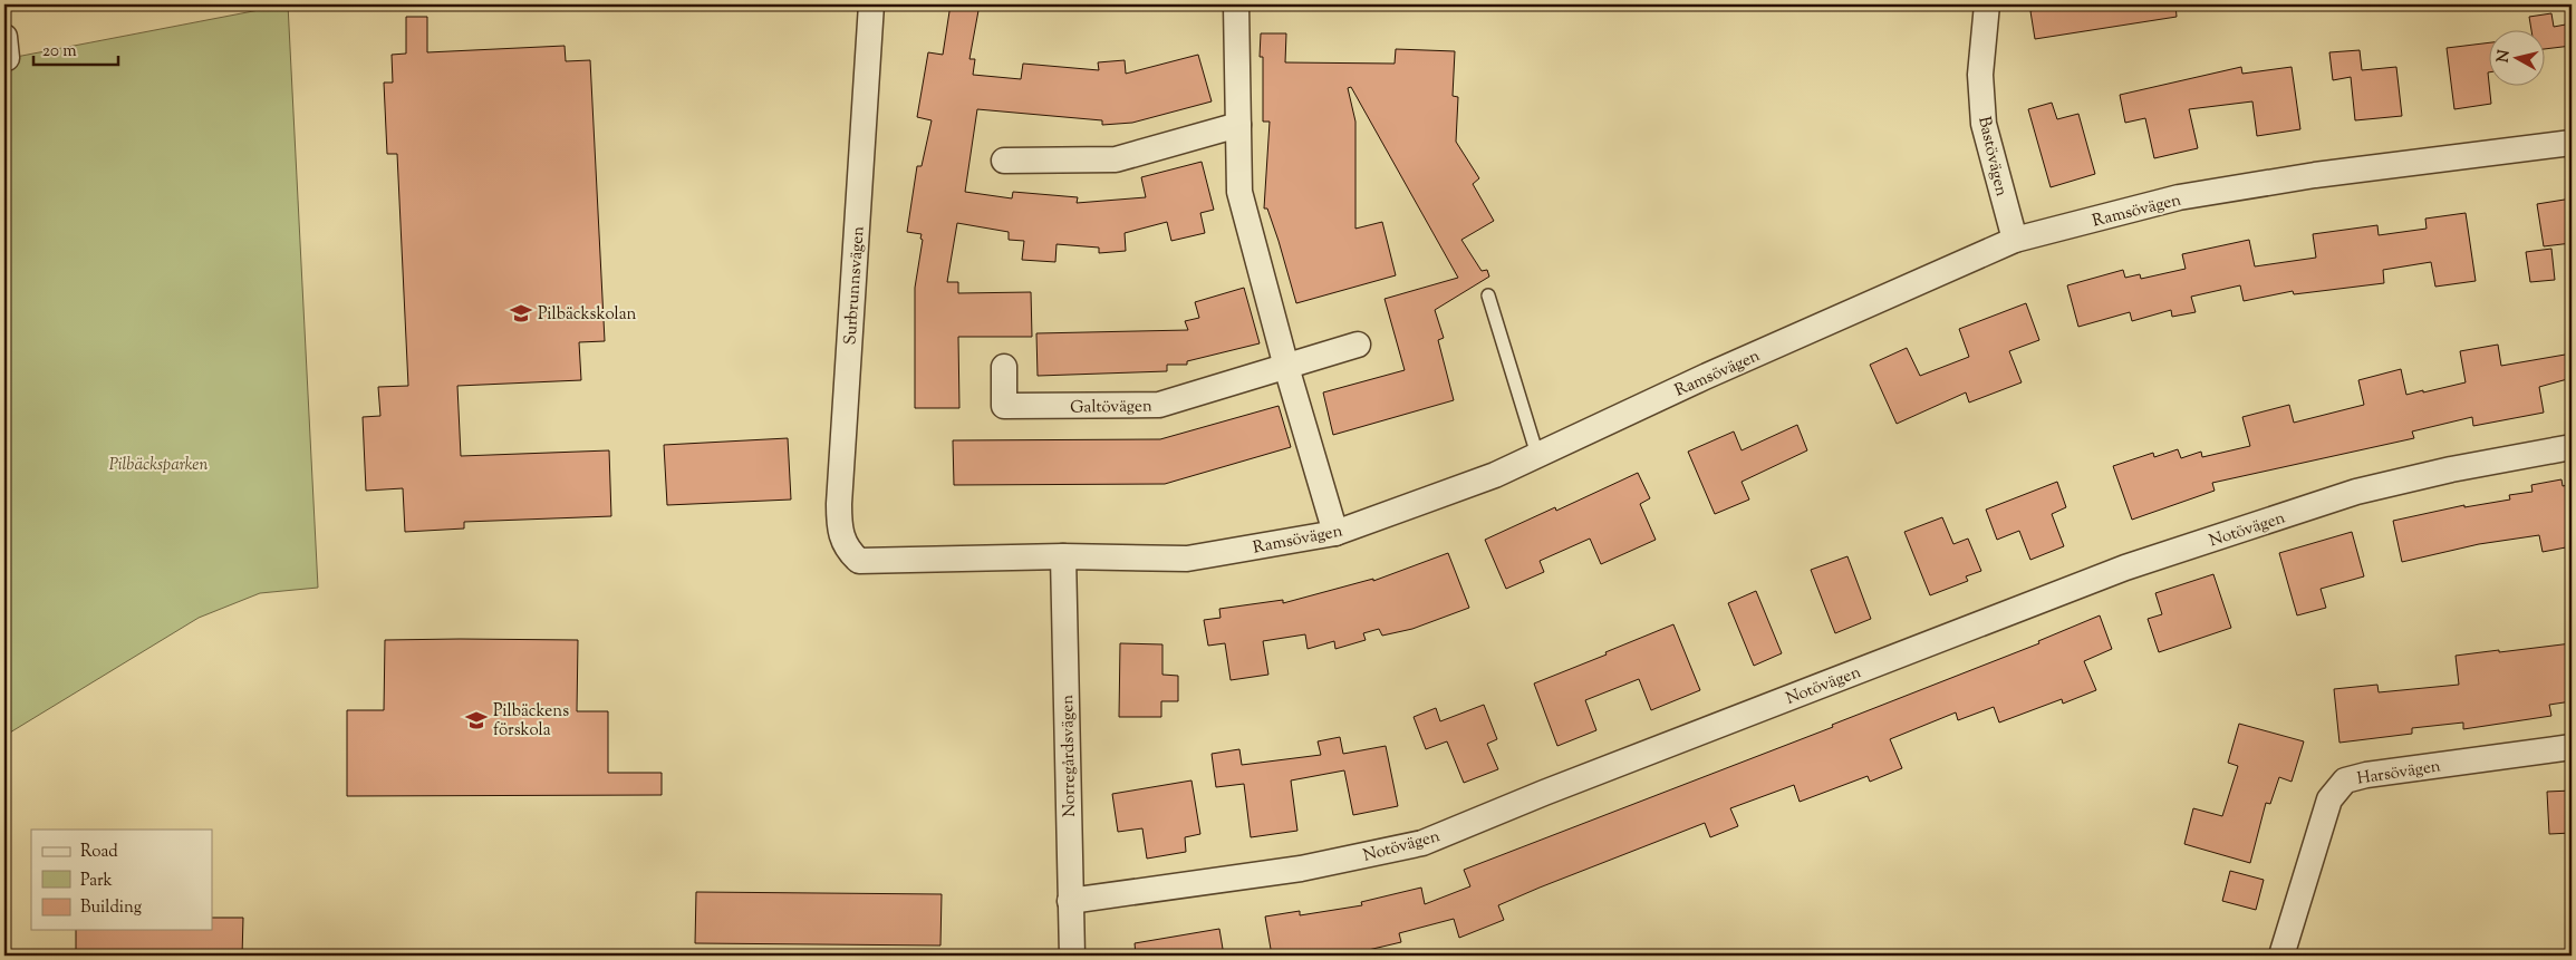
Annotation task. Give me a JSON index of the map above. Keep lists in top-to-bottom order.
{
  "streets": {
    "street": [
      "Bastövägen",
      "Ramsövägen",
      "Surbrunnsvägen",
      "Galtövägen",
      "Notövägen",
      "Norregårdsvägen",
      "Harsövägen"
    ]
  },
  "crossings": [
    ["Bastövägen", "Ramsövägen"],
    ["Ramsövägen", "Surbrunnsvägen"],
    ["Ramsövägen", "Norregårdsvägen"],
    ["Notövägen", "Norregårdsvägen"]
  ],
  "parks": ["Pilbäcksparken"],
  "places": {
    "school or university": ["Pilbäckskolan", "Pilbäckens förskola"]
  },
  "legend": ["Road", "Park", "Building"],
  "scale_bar": "20 m",
  "north": "left"
}
